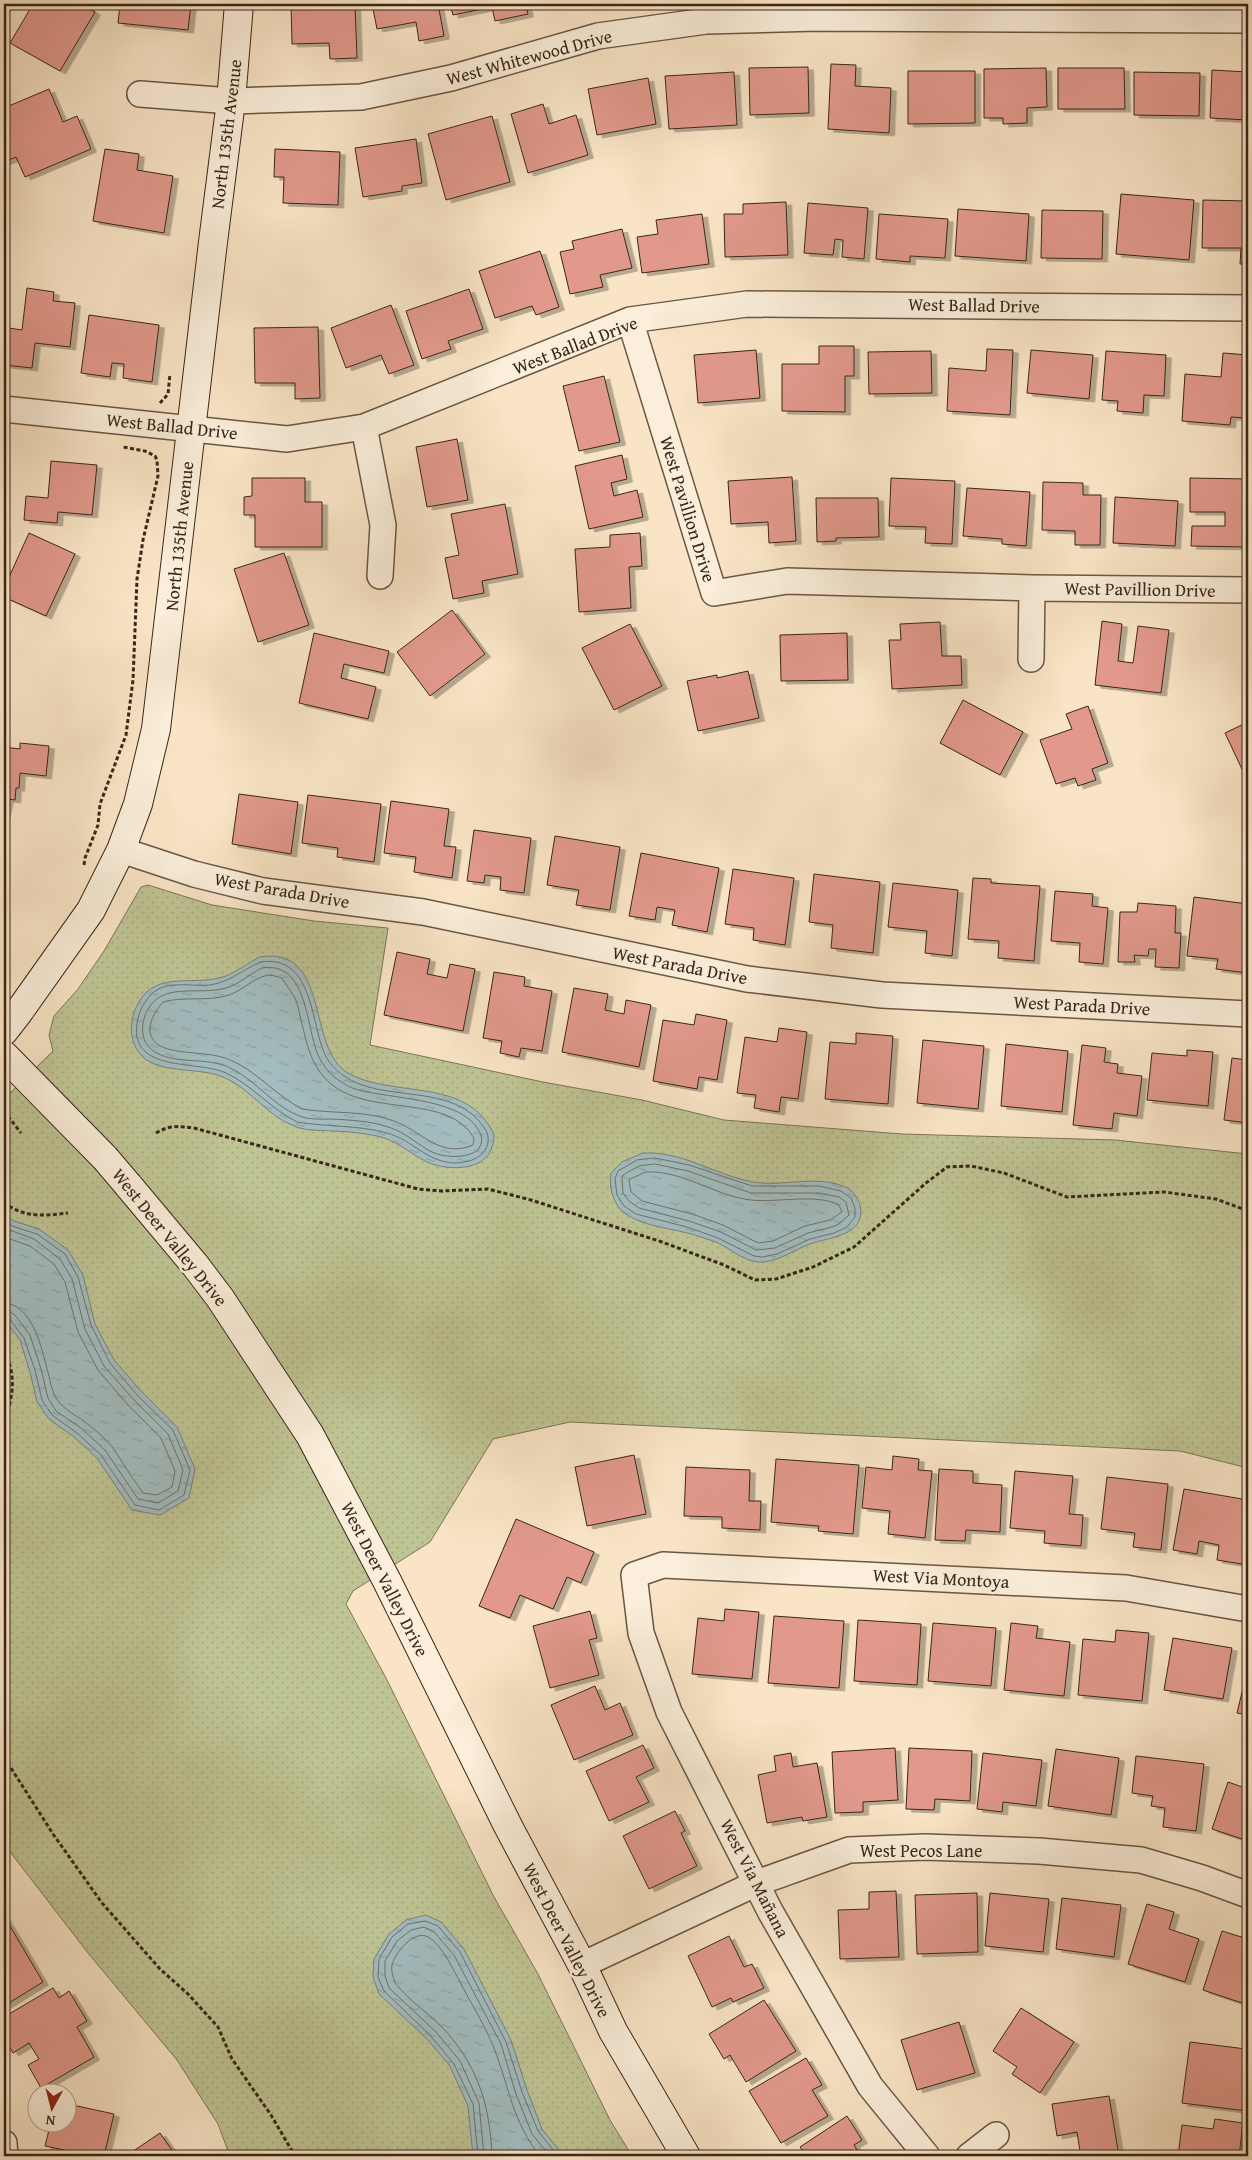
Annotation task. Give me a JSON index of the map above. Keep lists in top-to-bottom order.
{
  "streets": {
    "street": [
      "West Whitewood Drive",
      "North 135th Avenue",
      "West Ballad Drive",
      "West Pavillion Drive",
      "West Parada Drive",
      "West Deer Valley Drive",
      "West Via Montoya",
      "West Pecos Lane",
      "West Via Mañana"
    ]
  },
  "crossings": [
    ["West Whitewood Drive", "North 135th Avenue"],
    ["North 135th Avenue", "West Ballad Drive"],
    ["North 135th Avenue", "West Parada Drive"],
    ["West Ballad Drive", "West Pavillion Drive"],
    ["West Deer Valley Drive", "West Pecos Lane"],
    ["West Via Montoya", "West Via Mañana"],
    ["West Pecos Lane", "West Via Mañana"]
  ],
  "north": "bottom"
}
